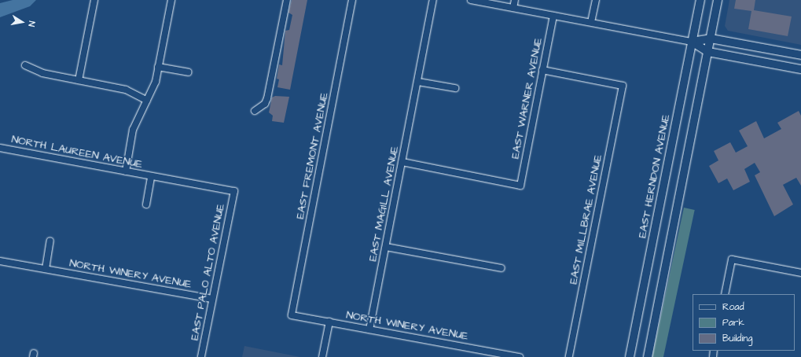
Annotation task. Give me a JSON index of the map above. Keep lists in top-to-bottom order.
{
  "streets": {
    "main road": ["EAST HERNDON AVENUE"],
    "street": [
      "EAST WARNER AVENUE",
      "NORTH LAUREEN AVENUE",
      "EAST FREMONT AVENUE",
      "EAST MAGILL AVENUE",
      "EAST MILLBRAE AVENUE",
      "EAST PALO ALTO AVENUE",
      "NORTH WINERY AVENUE"
    ]
  },
  "crossings": [
    ["EAST WARNER AVENUE", "EAST MAGILL AVENUE"],
    ["EAST WARNER AVENUE", "EAST MILLBRAE AVENUE"],
    ["NORTH LAUREEN AVENUE", "EAST PALO ALTO AVENUE"],
    ["EAST FREMONT AVENUE", "NORTH WINERY AVENUE"],
    ["EAST MAGILL AVENUE", "NORTH WINERY AVENUE"],
    ["EAST PALO ALTO AVENUE", "NORTH WINERY AVENUE"]
  ],
  "legend": ["Road", "Park", "Building"],
  "north": "right"
}
